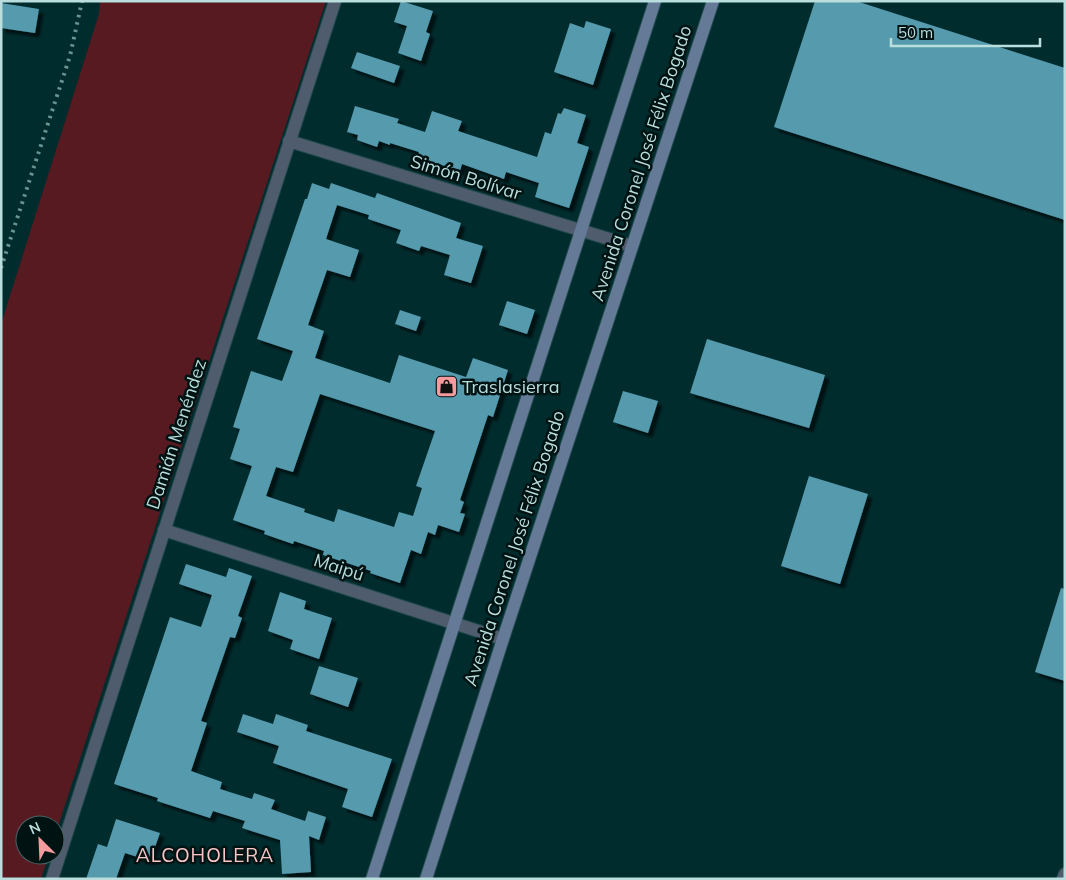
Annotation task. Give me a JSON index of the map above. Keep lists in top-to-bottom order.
{
  "streets": {
    "main road": ["Avenida Coronel José Félix Bogado"],
    "street": ["Simón Bolívar", "Damián Menéndez", "Maipú"]
  },
  "crossings": [
    ["Avenida Coronel José Félix Bogado", "Simón Bolívar"],
    ["Avenida Coronel José Félix Bogado", "Maipú"],
    ["Simón Bolívar", "Damián Menéndez"],
    ["Damián Menéndez", "Maipú"]
  ],
  "districts": ["ALCOHOLERA"],
  "places": {
    "shop": ["Traslasierra"]
  },
  "scale_bar": "50 m",
  "north": "top left"
}
